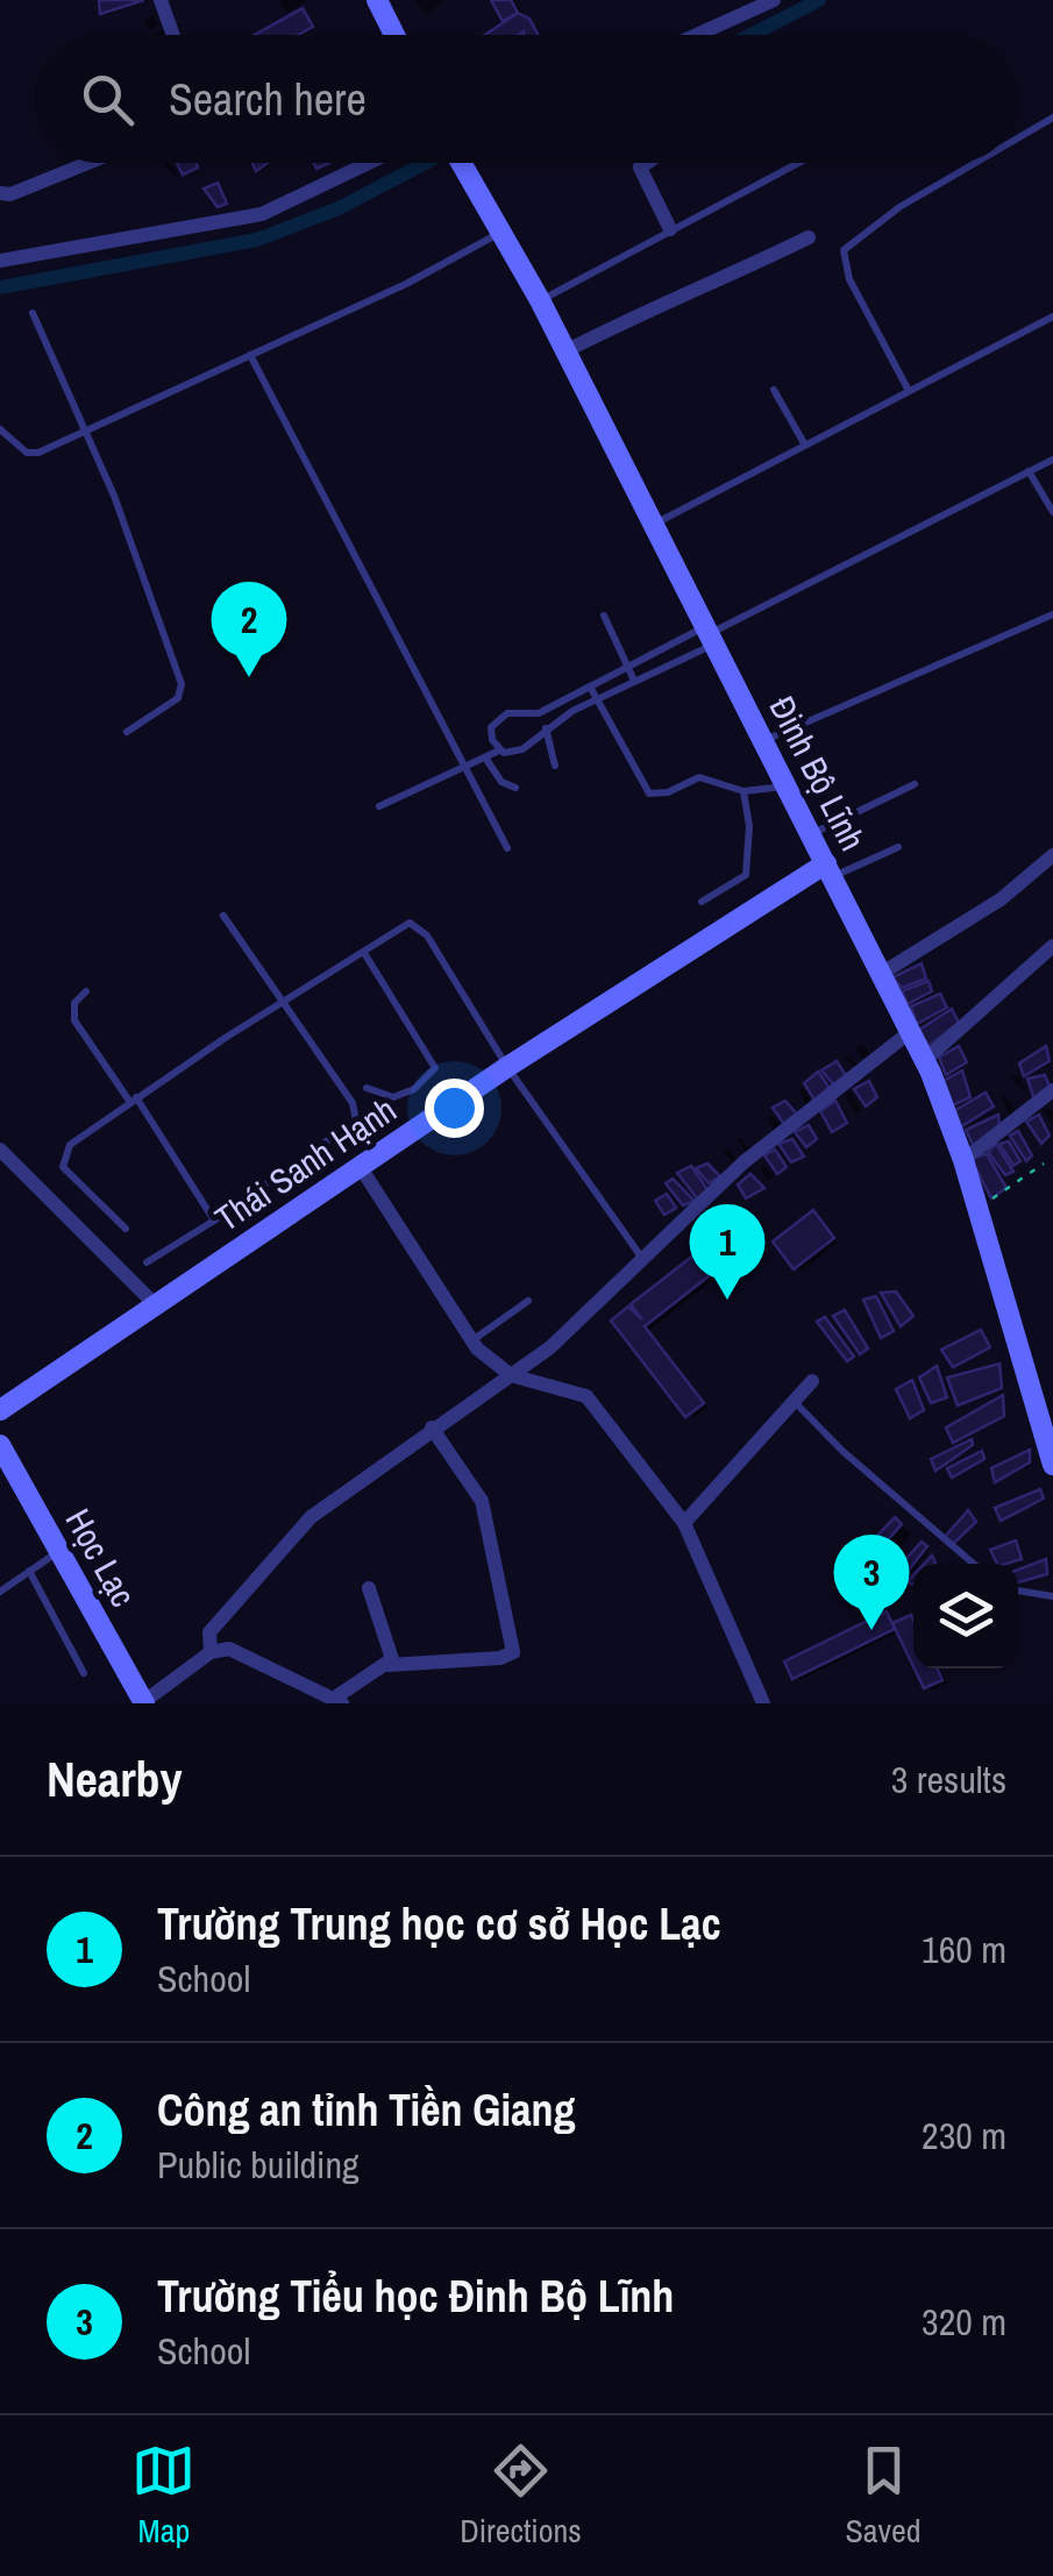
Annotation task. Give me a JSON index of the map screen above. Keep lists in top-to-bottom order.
{
  "streets": {
    "main road": ["Đinh Bộ Lĩnh", "Thái Sanh Hạnh", "Học Lạc"]
  },
  "crossings": [
    ["Đinh Bộ Lĩnh", "Thái Sanh Hạnh"]
  ],
  "page": {
    "search": "Search here",
    "pins": ["2", "1", "3"],
    "heading": ["Nearby", "3 results"],
    "list": [
      {
        "mark": "1",
        "name": "Trường Trung học cơ sở Học Lạc",
        "note": "School",
        "value": "160 m"
      },
      {
        "mark": "2",
        "name": "Công an tỉnh Tiền Giang",
        "note": "Public building",
        "value": "230 m"
      },
      {
        "mark": "3",
        "name": "Trường Tiểu học Đinh Bộ Lĩnh",
        "note": "School",
        "value": "320 m"
      }
    ],
    "nav": ["Map", "Directions", "Saved"]
  }
}
